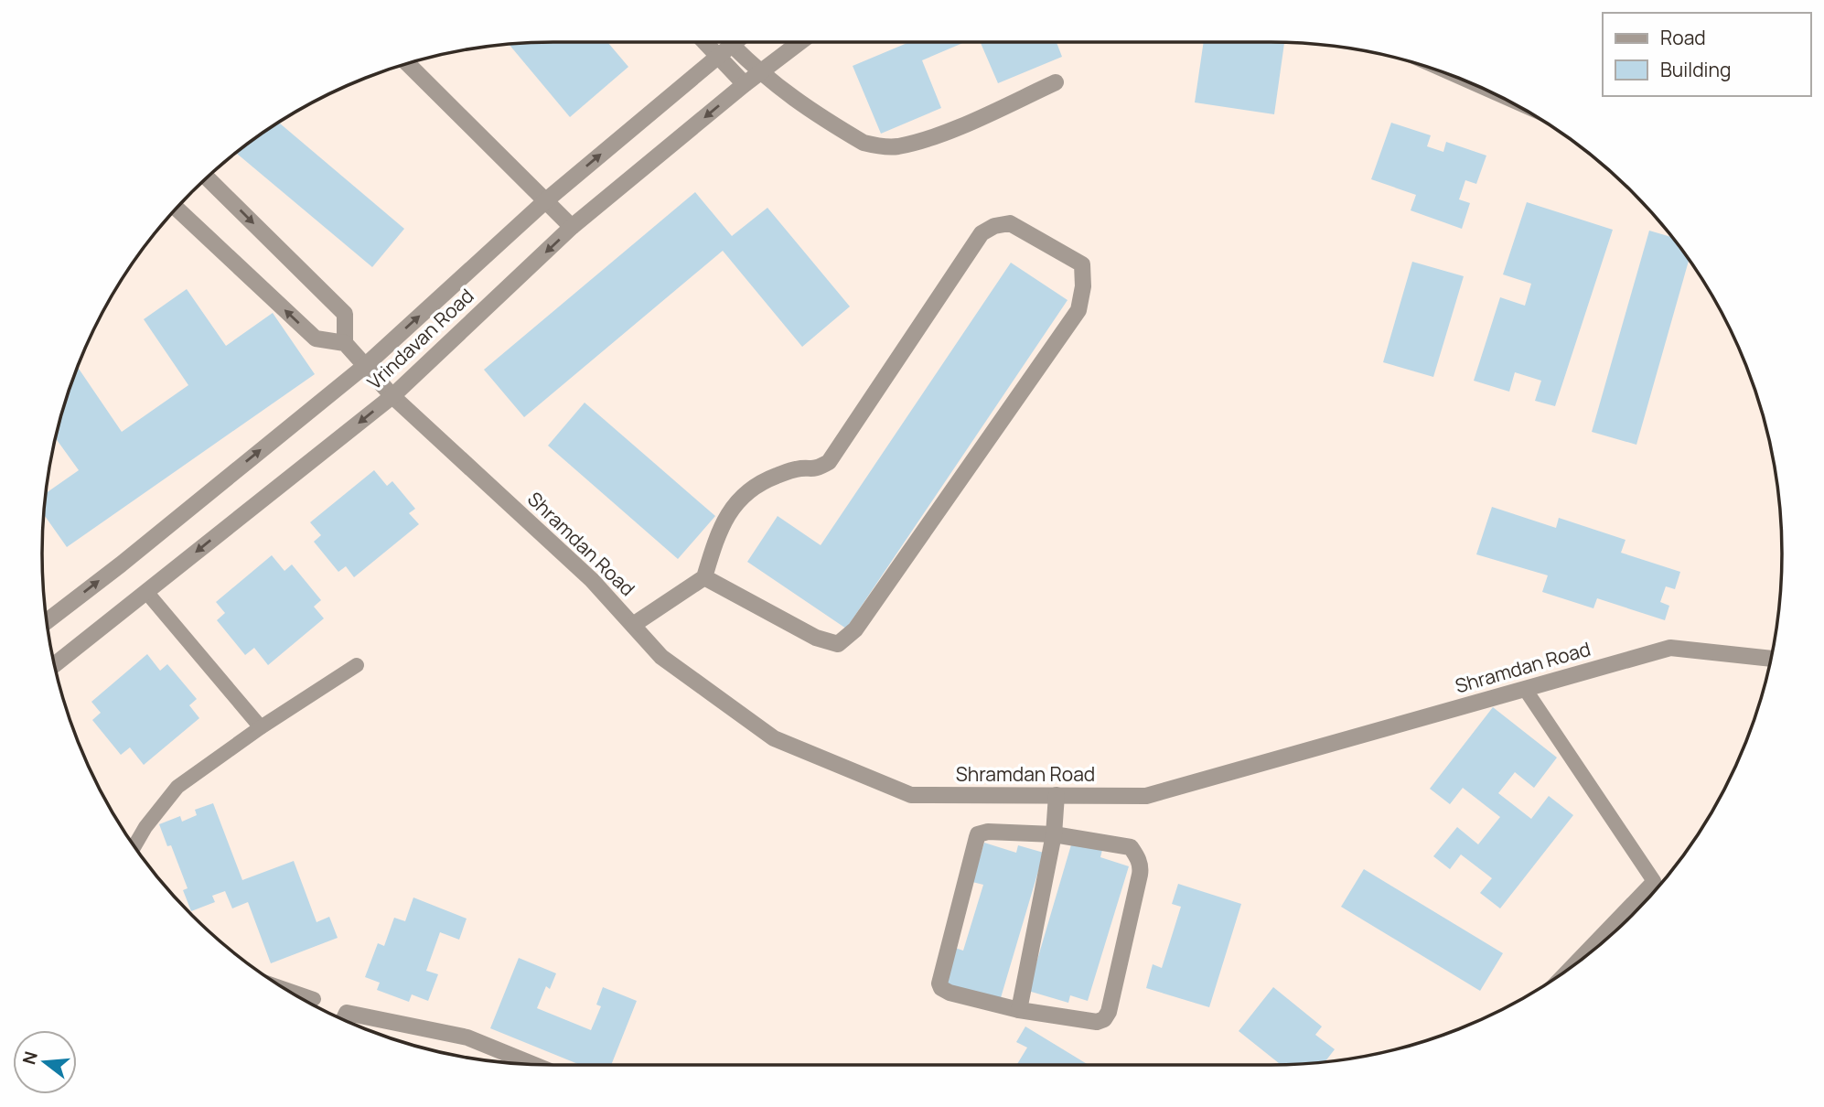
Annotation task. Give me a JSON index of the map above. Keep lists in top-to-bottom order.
{
  "streets": {
    "street": ["Vrindavan Road", "Shramdan Road"]
  },
  "crossings": [
    ["Vrindavan Road", "Shramdan Road"]
  ],
  "legend": ["Road", "Building"],
  "north": "left"
}
